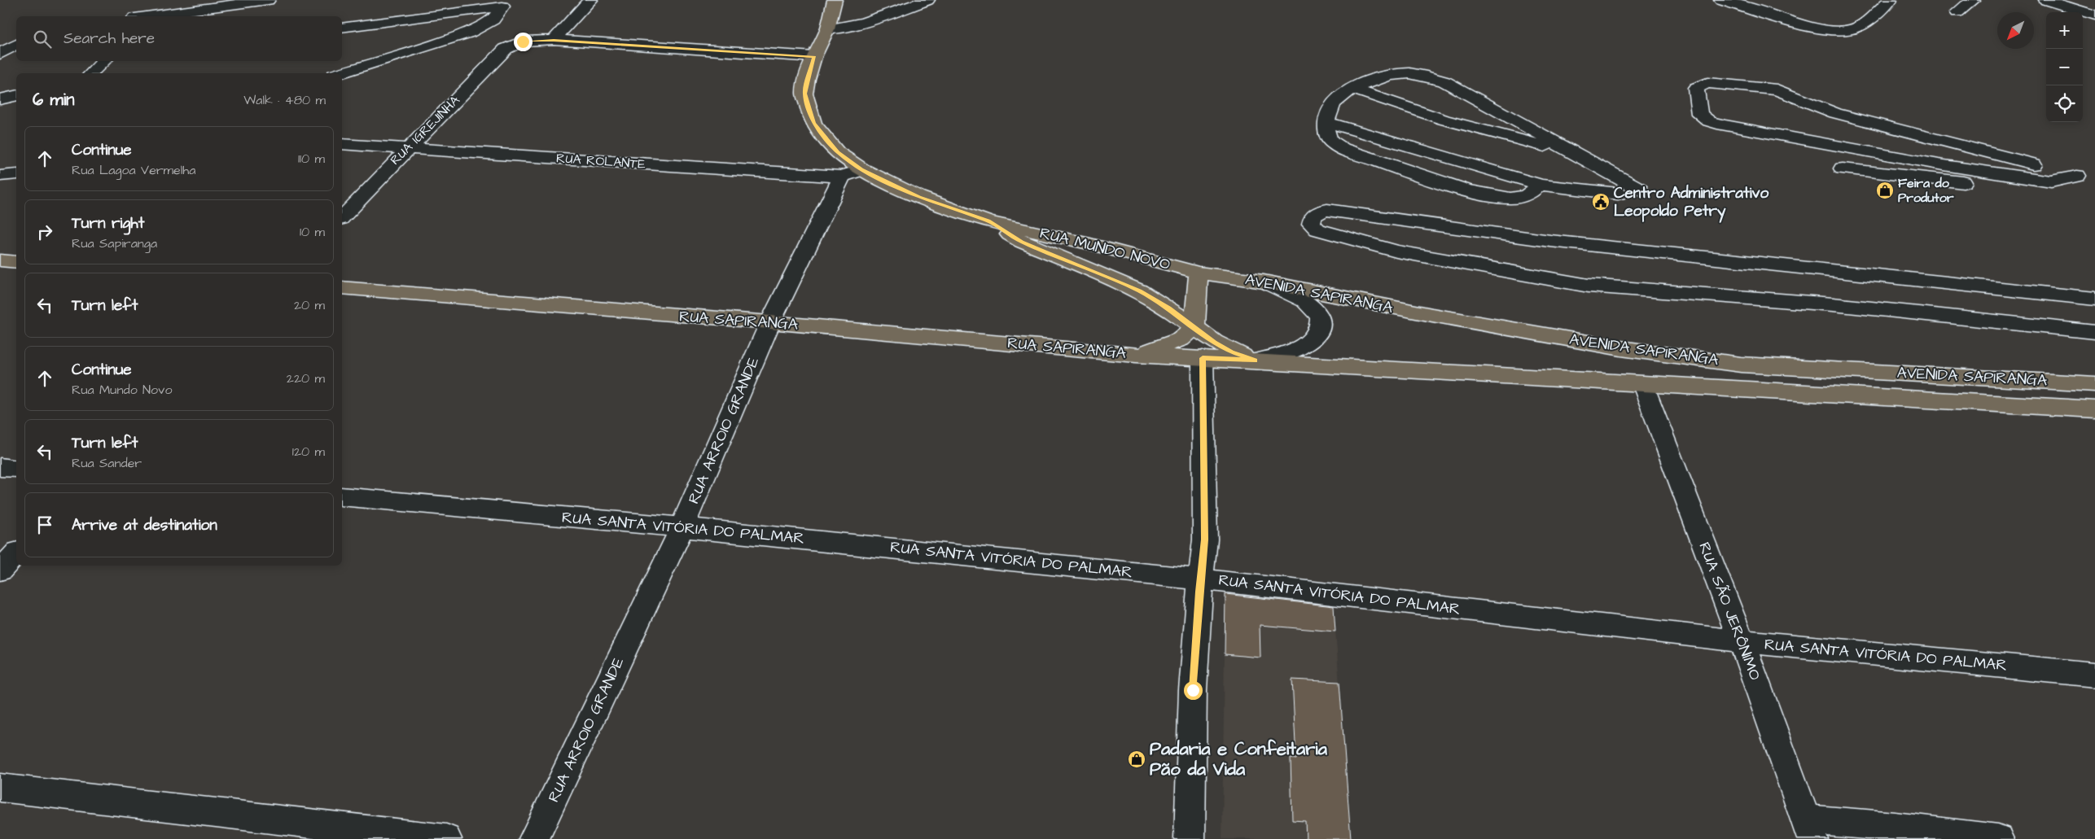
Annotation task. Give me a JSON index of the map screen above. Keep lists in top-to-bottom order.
{
  "streets": {
    "main road": ["RUA MUNDO NOVO", "AVENIDA SAPIRANGA", "RUA SAPIRANGA"],
    "street": [
      "RUA IGREJINHA",
      "RUA ROLANTE",
      "RUA ARROIO GRANDE",
      "RUA SANTA VITÓRIA DO PALMAR",
      "RUA SÃO JERÔNIMO"
    ]
  },
  "crossings": [
    ["RUA IGREJINHA", "RUA ROLANTE"],
    ["RUA ROLANTE", "RUA MUNDO NOVO"],
    ["RUA ROLANTE", "RUA ARROIO GRANDE"],
    ["RUA MUNDO NOVO", "AVENIDA SAPIRANGA"],
    ["RUA MUNDO NOVO", "RUA SAPIRANGA"],
    ["RUA MUNDO NOVO", "RUA ARROIO GRANDE"],
    ["AVENIDA SAPIRANGA", "RUA SAPIRANGA"],
    ["AVENIDA SAPIRANGA", "RUA SÃO JERÔNIMO"],
    ["RUA SAPIRANGA", "RUA ARROIO GRANDE"],
    ["RUA ARROIO GRANDE", "RUA SANTA VITÓRIA DO PALMAR"],
    ["RUA SANTA VITÓRIA DO PALMAR", "RUA SÃO JERÔNIMO"]
  ],
  "places": {
    "shop": ["Feira do Produtor", "Padaria e Confeitaria Pão da Vida"],
    "public building": ["Centro Administrativo Leopoldo Petry"]
  },
  "north": "bottom left",
  "page": {
    "map_buttons": ["+", "−"],
    "search": "Search here",
    "heading": ["6 min", "Walk · 480 m"],
    "list": [
      ["Continue", "Rua Lagoa Vermelha", "110 m"],
      ["Turn right", "Rua Sapiranga", "10 m"],
      ["Turn left", "20 m"],
      ["Continue", "Rua Mundo Novo", "220 m"],
      ["Turn left", "Rua Sander", "120 m"],
      "Arrive at destination"
    ]
  }
}
